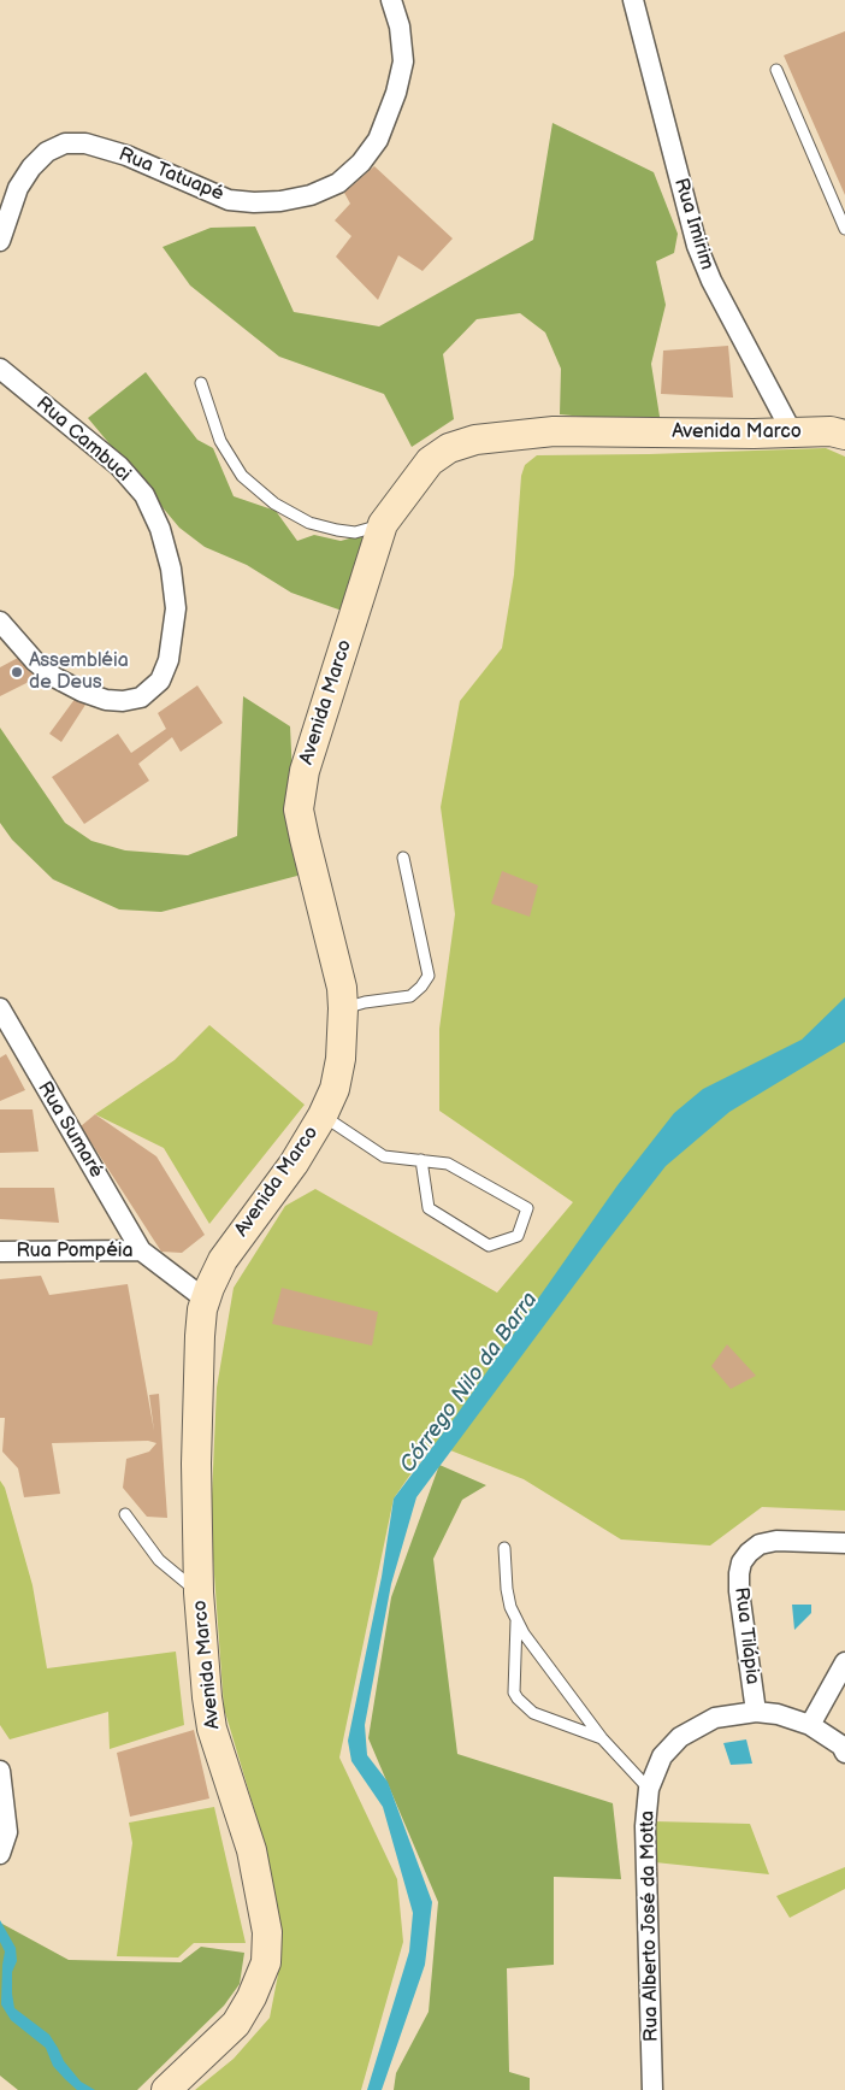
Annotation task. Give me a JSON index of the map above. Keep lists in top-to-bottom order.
{
  "streets": {
    "main road": ["Avenida Marco"],
    "street": [
      "Rua Tatuapé",
      "Rua Imirim",
      "Rua Cambuci",
      "Rua Sumaré",
      "Rua Pompéia",
      "Rua Tilápia",
      "Rua Alberto José da Motta"
    ]
  },
  "crossings": [
    ["Rua Imirim", "Avenida Marco"],
    ["Avenida Marco", "Rua Pompéia"],
    ["Rua Sumaré", "Rua Pompéia"],
    ["Rua Tilápia", "Rua Alberto José da Motta"]
  ],
  "water": ["Córrego Nilo da Barra"],
  "places": ["Assembléia de Deus"]
}
